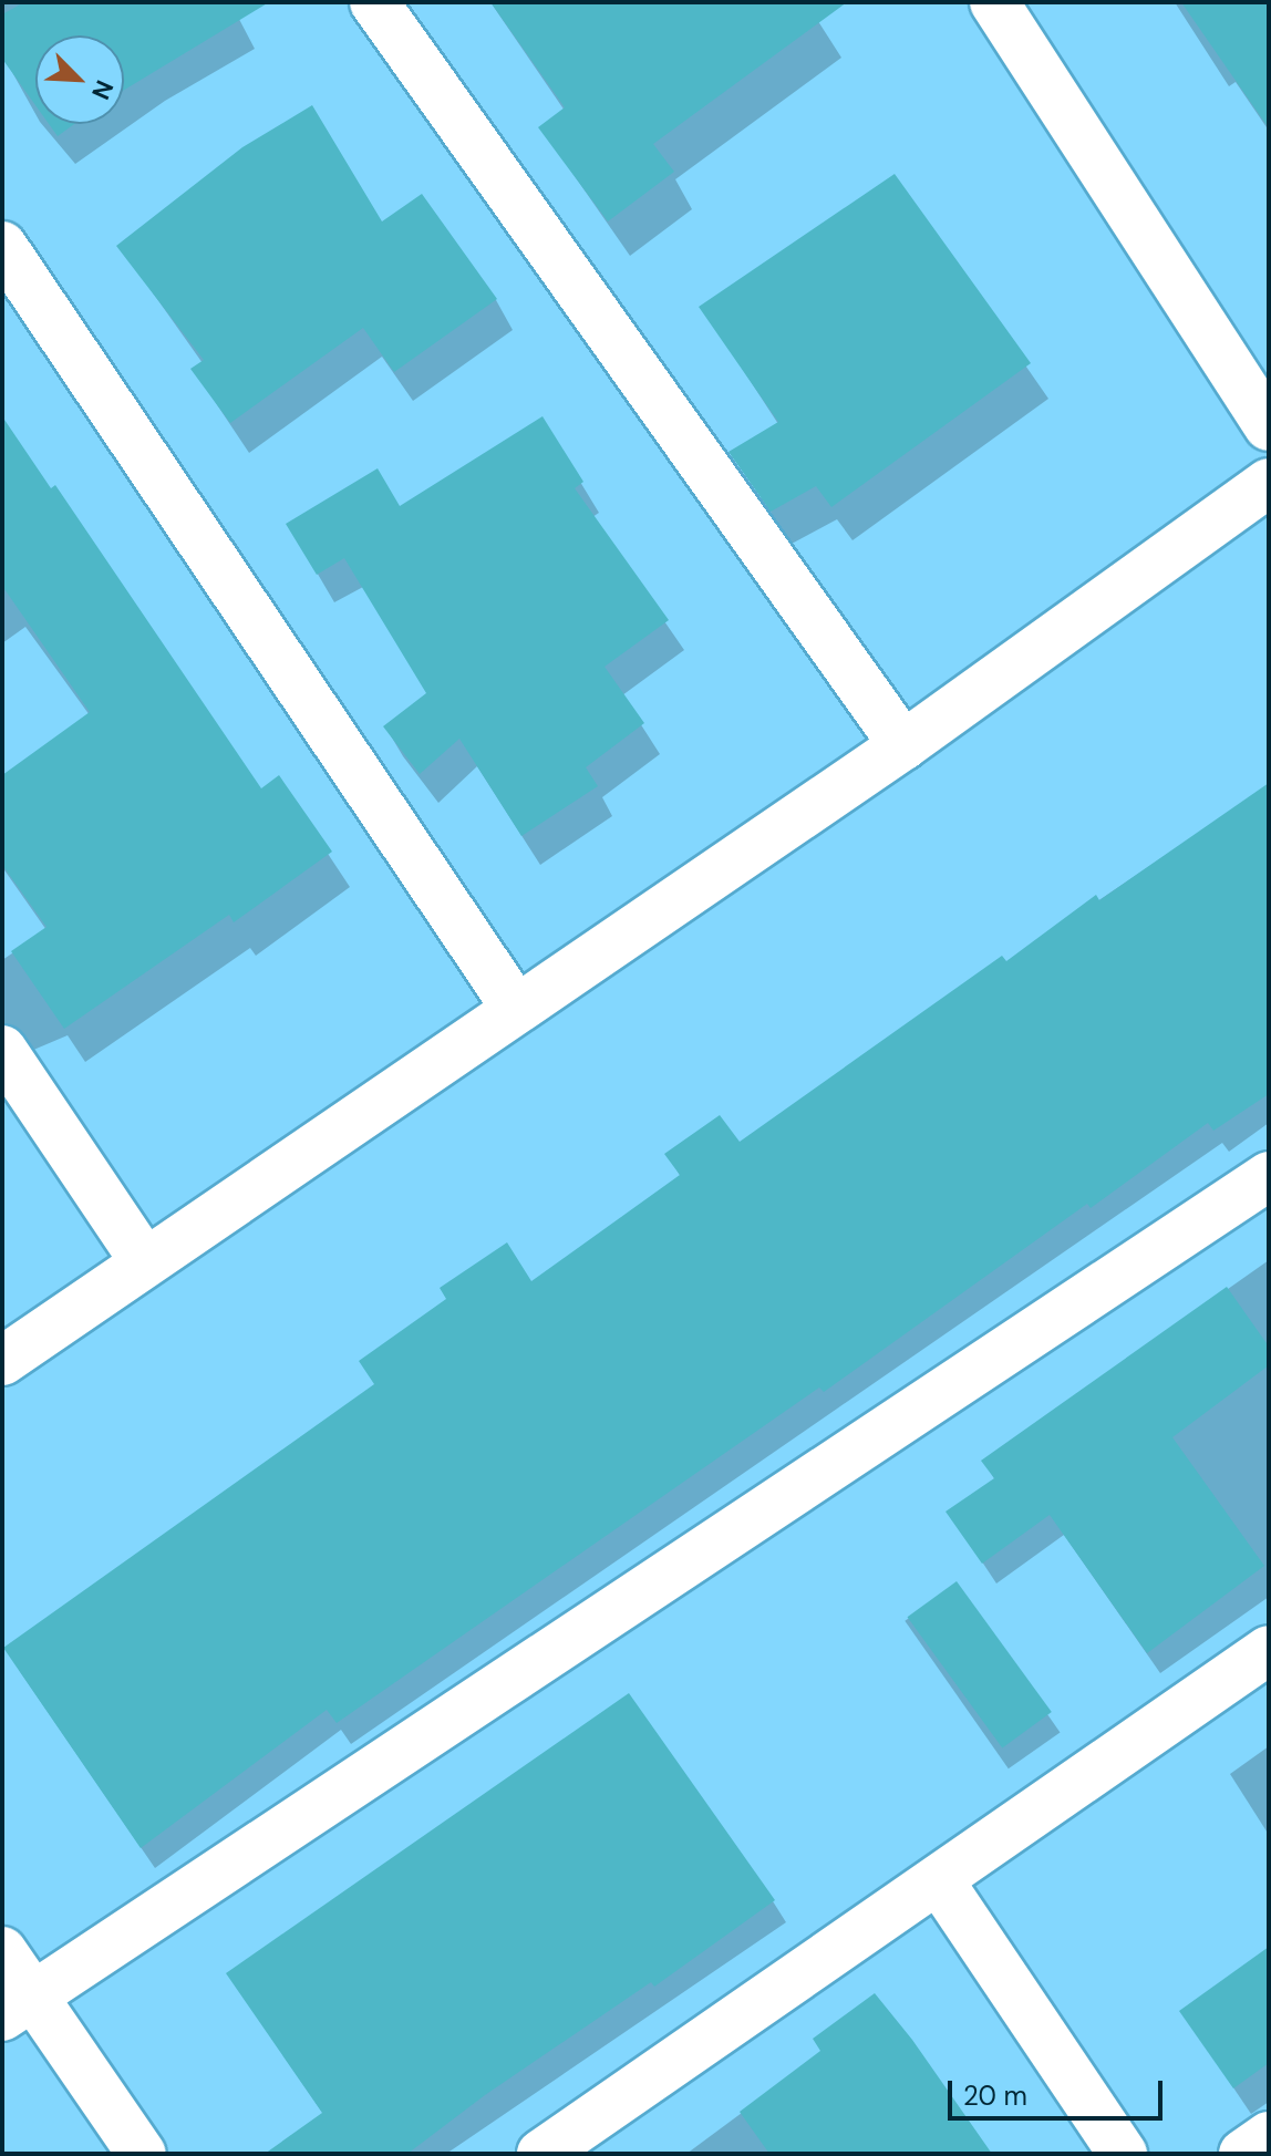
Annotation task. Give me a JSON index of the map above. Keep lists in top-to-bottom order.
{
  "scale_bar": "20 m",
  "north": "bottom right"
}
